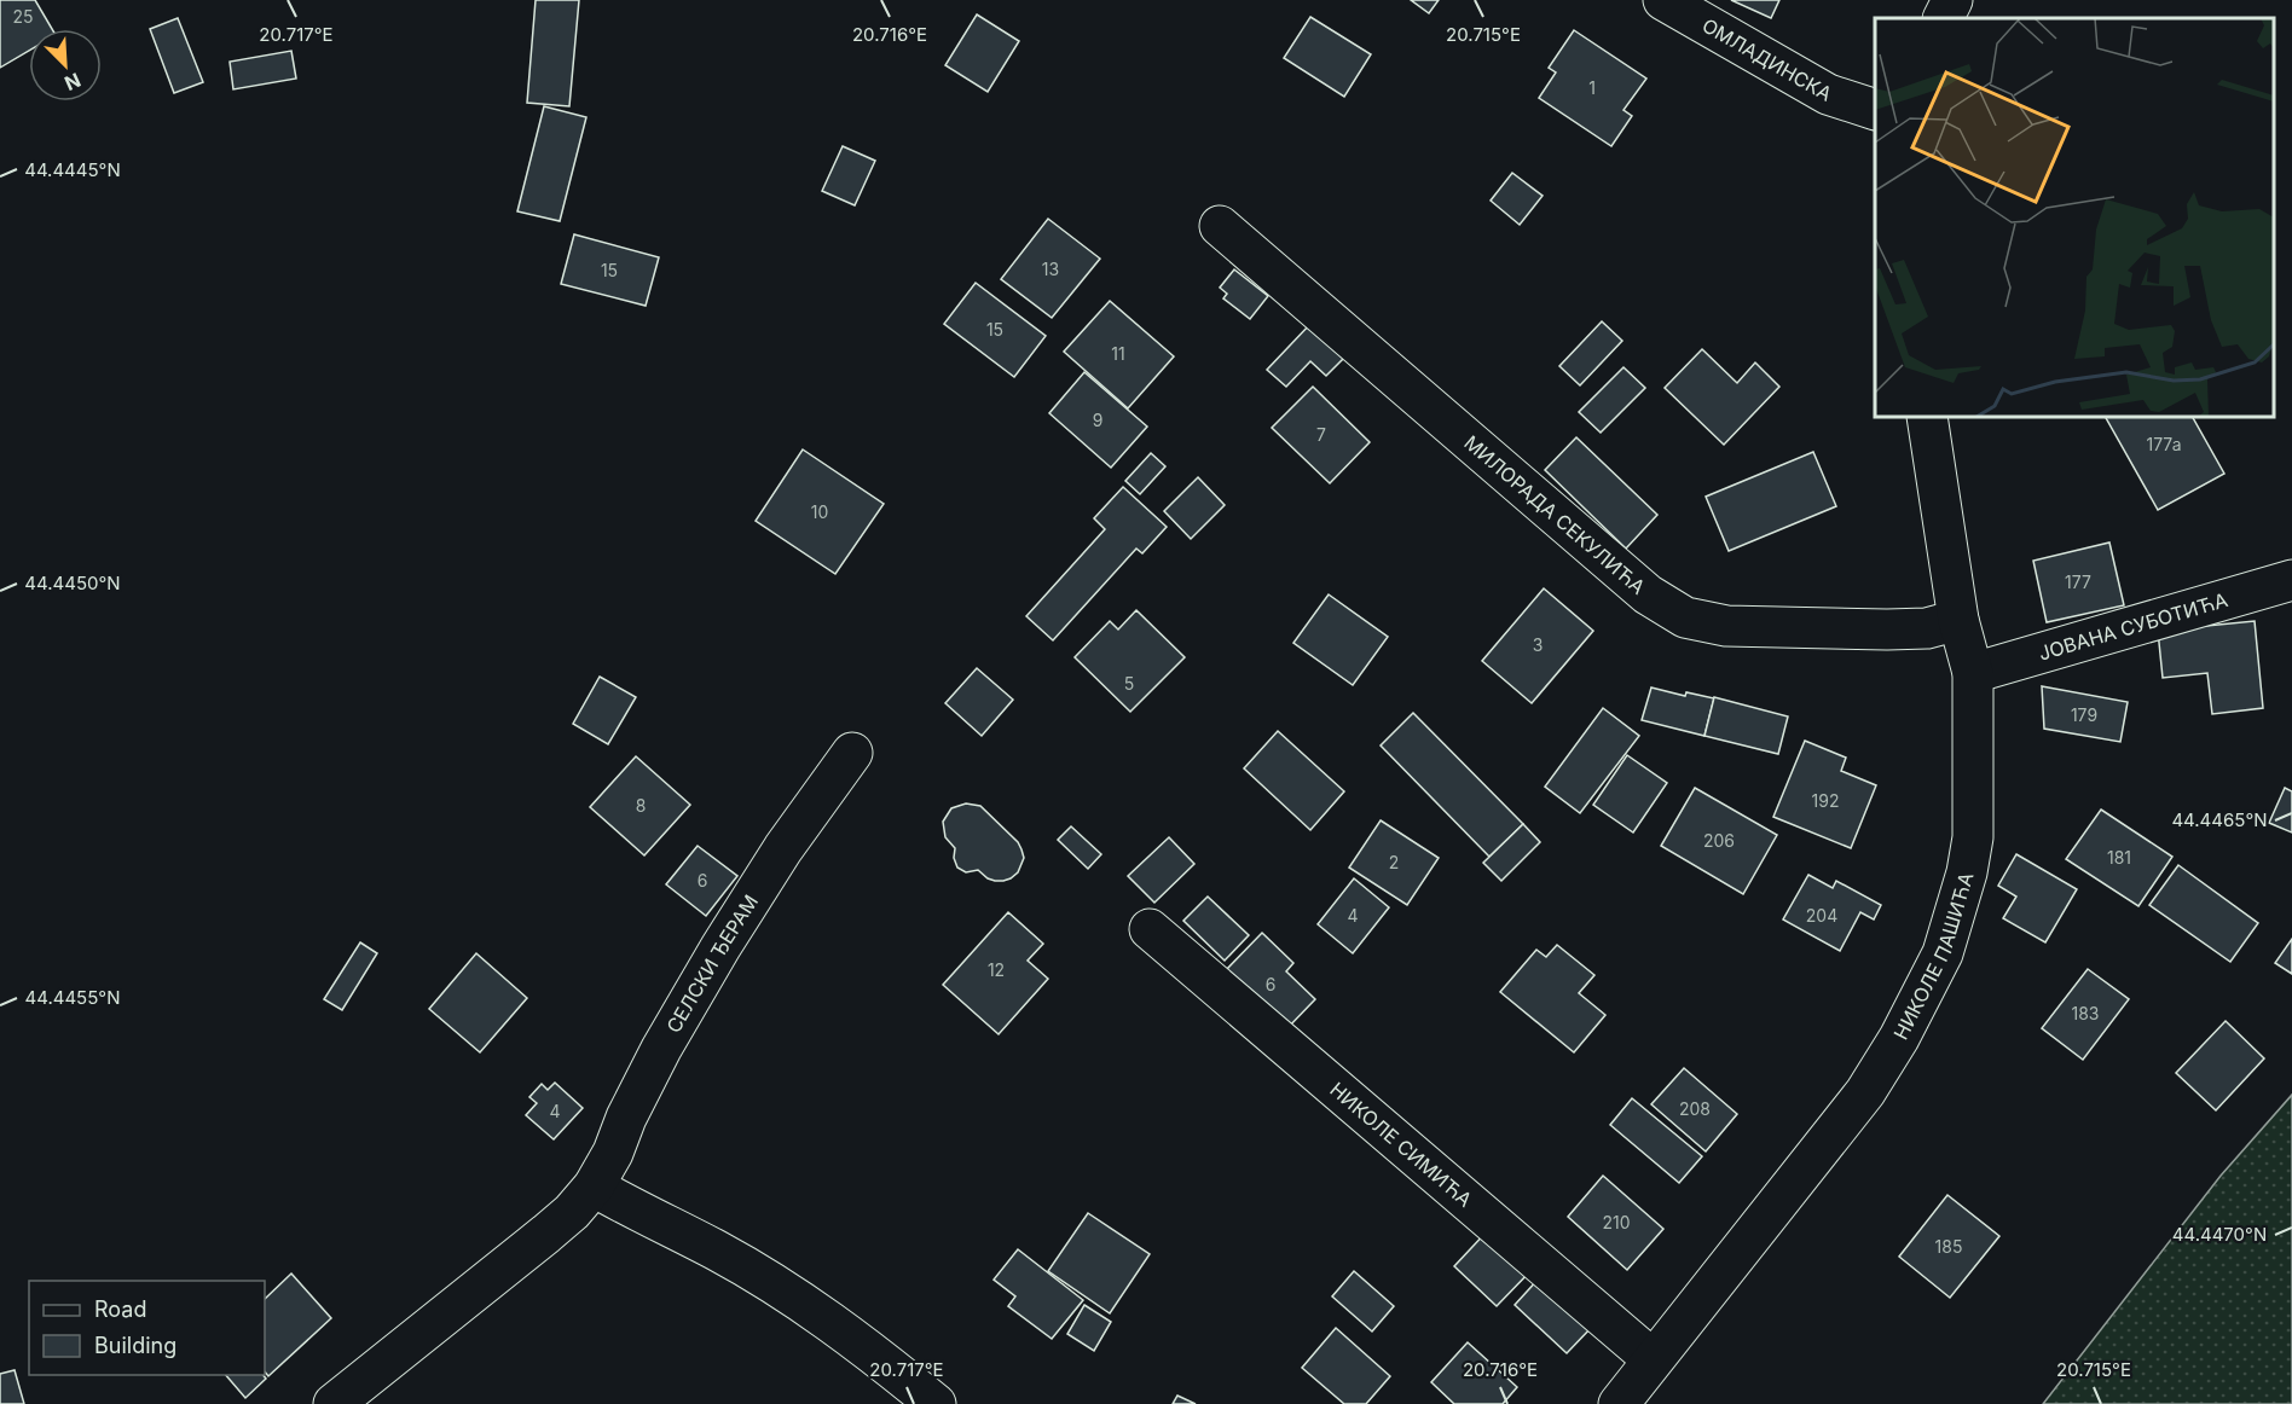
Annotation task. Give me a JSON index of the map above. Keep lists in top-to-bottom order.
{
  "streets": {
    "street": [
      "ОМЛАДИНСКА",
      "МИЛОРАДА СЕКУЛИЋА",
      "ЈОВАНА СУБОТИЋА",
      "НИКОЛЕ ПАШИЋА",
      "СЕЛСКИ ЂЕРАМ",
      "НИКОЛЕ СИМИЋА"
    ]
  },
  "crossings": [
    ["МИЛОРАДА СЕКУЛИЋА", "НИКОЛЕ ПАШИЋА"],
    ["ЈОВАНА СУБОТИЋА", "НИКОЛЕ ПАШИЋА"],
    ["НИКОЛЕ ПАШИЋА", "НИКОЛЕ СИМИЋА"]
  ],
  "house_numbers": [
    "25",
    "1",
    "13",
    "15",
    "15",
    "11",
    "9",
    "7",
    "177a",
    "10",
    "177",
    "3",
    "5",
    "179",
    "192",
    "8",
    "206",
    "181",
    "2",
    "6",
    "4",
    "204",
    "12",
    "6",
    "183",
    "208",
    "4",
    "210",
    "185"
  ],
  "legend": ["Road", "Building"],
  "north": "bottom right",
  "coordinates": [
    "20.717°E",
    "20.716°E",
    "20.715°E",
    "44.4445°N",
    "44.4450°N",
    "44.4465°N",
    "44.4455°N",
    "44.4470°N"
  ]
}
